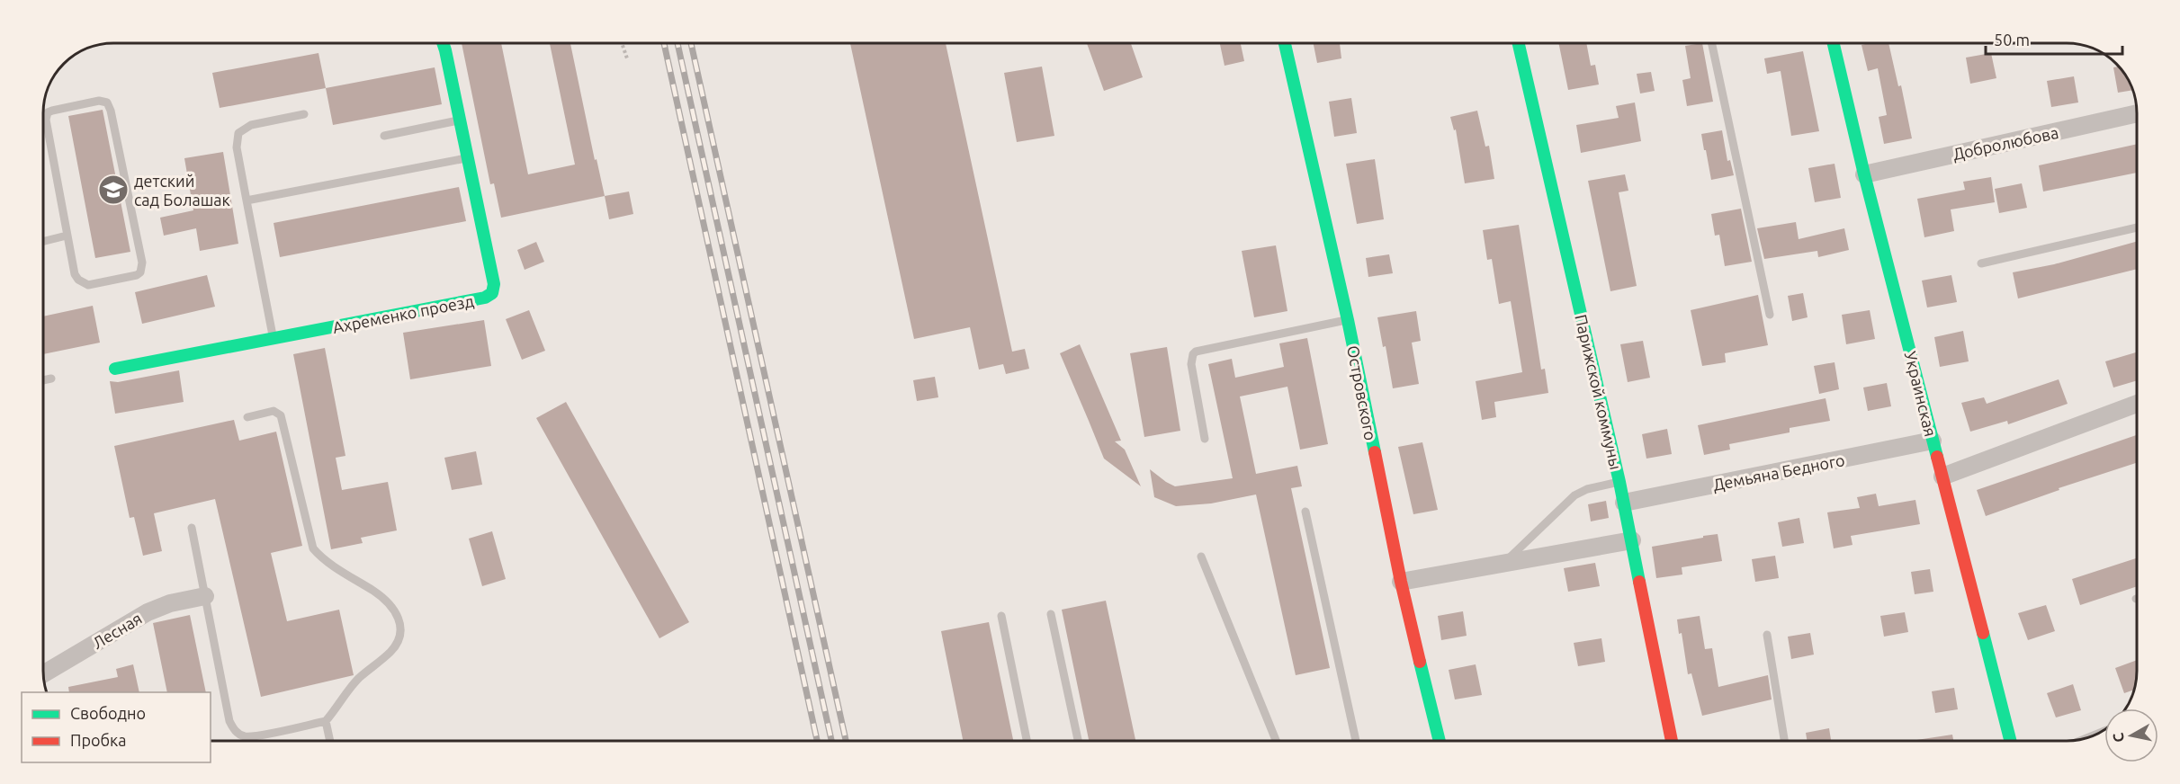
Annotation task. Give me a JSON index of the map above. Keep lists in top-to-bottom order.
{
  "streets": {
    "street": [
      "Добролюбова",
      "Ахременко проезд",
      "Парижской коммуны",
      "Островского",
      "Украинская",
      "Демьяна Бедного",
      "Лесная"
    ]
  },
  "crossings": [
    ["Добролюбова", "Украинская"],
    ["Парижской коммуны", "Демьяна Бедного"],
    ["Украинская", "Демьяна Бедного"]
  ],
  "places": {
    "school or university": ["детский сад Болашак"]
  },
  "legend": ["Свободно", "Пробка"],
  "scale_bar": "50 m",
  "north": "left"
}
